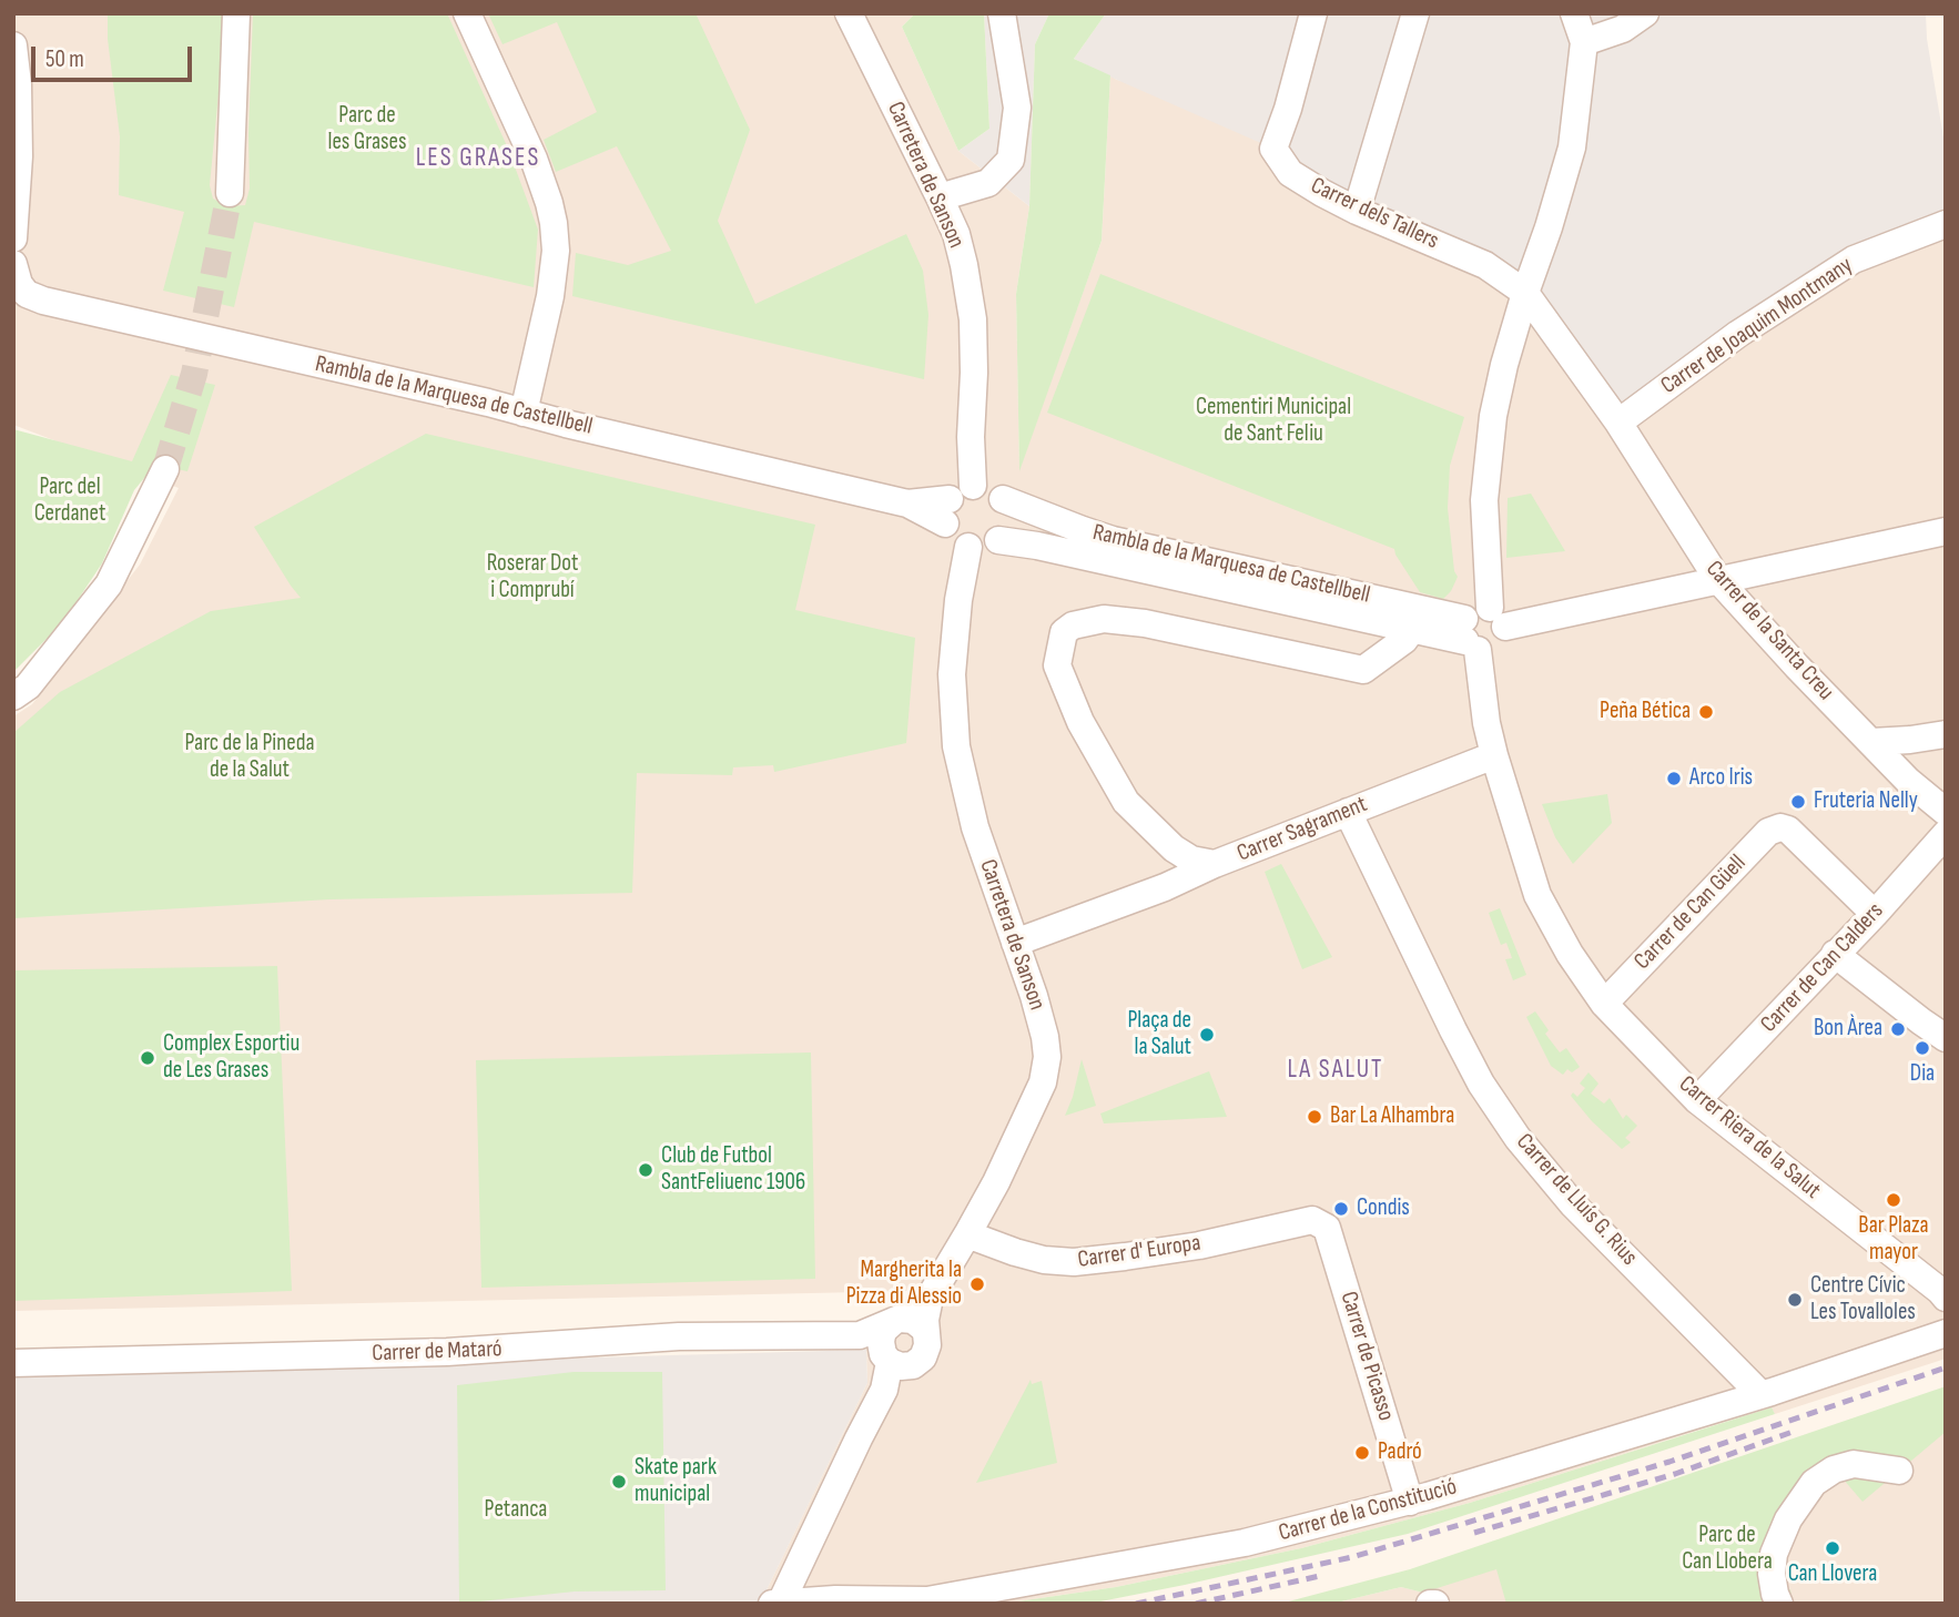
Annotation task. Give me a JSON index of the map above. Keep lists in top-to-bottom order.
{
  "streets": {
    "street": [
      "Carretera de Sanson",
      "Carrer dels Tallers",
      "Carrer de Joaquim Montmany",
      "Rambla de la Marquesa de Castellbell",
      "Carrer de la Santa Creu",
      "Carrer Sagrament",
      "Carrer de Can Güell",
      "Carrer de Can Calders",
      "Carrer Riera de la Salut",
      "Carrer de Lluís G. Rius",
      "Carrer d' Europa",
      "Carrer de Mataró",
      "Carrer de Picasso",
      "Carrer de la Constitució"
    ]
  },
  "crossings": [
    ["Carretera de Sanson", "Rambla de la Marquesa de Castellbell"],
    ["Carretera de Sanson", "Carrer d' Europa"],
    ["Carretera de Sanson", "Carrer de Mataró"],
    ["Carrer dels Tallers", "Carrer de la Santa Creu"],
    ["Carrer de Joaquim Montmany", "Carrer de la Santa Creu"],
    ["Rambla de la Marquesa de Castellbell", "Carrer Sagrament"],
    ["Rambla de la Marquesa de Castellbell", "Carrer Riera de la Salut"],
    ["Carrer Sagrament", "Carrer Riera de la Salut"],
    ["Carrer Sagrament", "Carrer de Lluís G. Rius"],
    ["Carrer de Can Güell", "Carrer de Can Calders"],
    ["Carrer de Can Güell", "Carrer Riera de la Salut"],
    ["Carrer de Can Calders", "Carrer Riera de la Salut"],
    ["Carrer de Lluís G. Rius", "Carrer de la Constitució"],
    ["Carrer d' Europa", "Carrer de Picasso"],
    ["Carrer de Picasso", "Carrer de la Constitució"]
  ],
  "districts": ["LES GRASES", "LA SALUT"],
  "parks": [
    "Parc de les Grases",
    "Cementiri Municipal de Sant Feliu",
    "Parc del Cerdanet",
    "Roserar Dot i Comprubí",
    "Parc de la Pineda de la Salut",
    "Petanca",
    "Parc de Can Llobera"
  ],
  "places": [
    "Peña Bética",
    "Arco Iris",
    "Fruteria Nelly",
    "Bon Àrea",
    "Plaça de la Salut",
    "Dia",
    "Complex Esportiu de Les Grases",
    "Bar La Alhambra",
    "Club de Futbol SantFeliuenc 1906",
    "Bar Plaza mayor",
    "Condis",
    "Margherita la Pizza di Alessio",
    "Centre Cívic Les Tovalloles",
    "Padró",
    "Skate park municipal",
    "Can Llovera"
  ],
  "scale_bar": "50 m"
}
